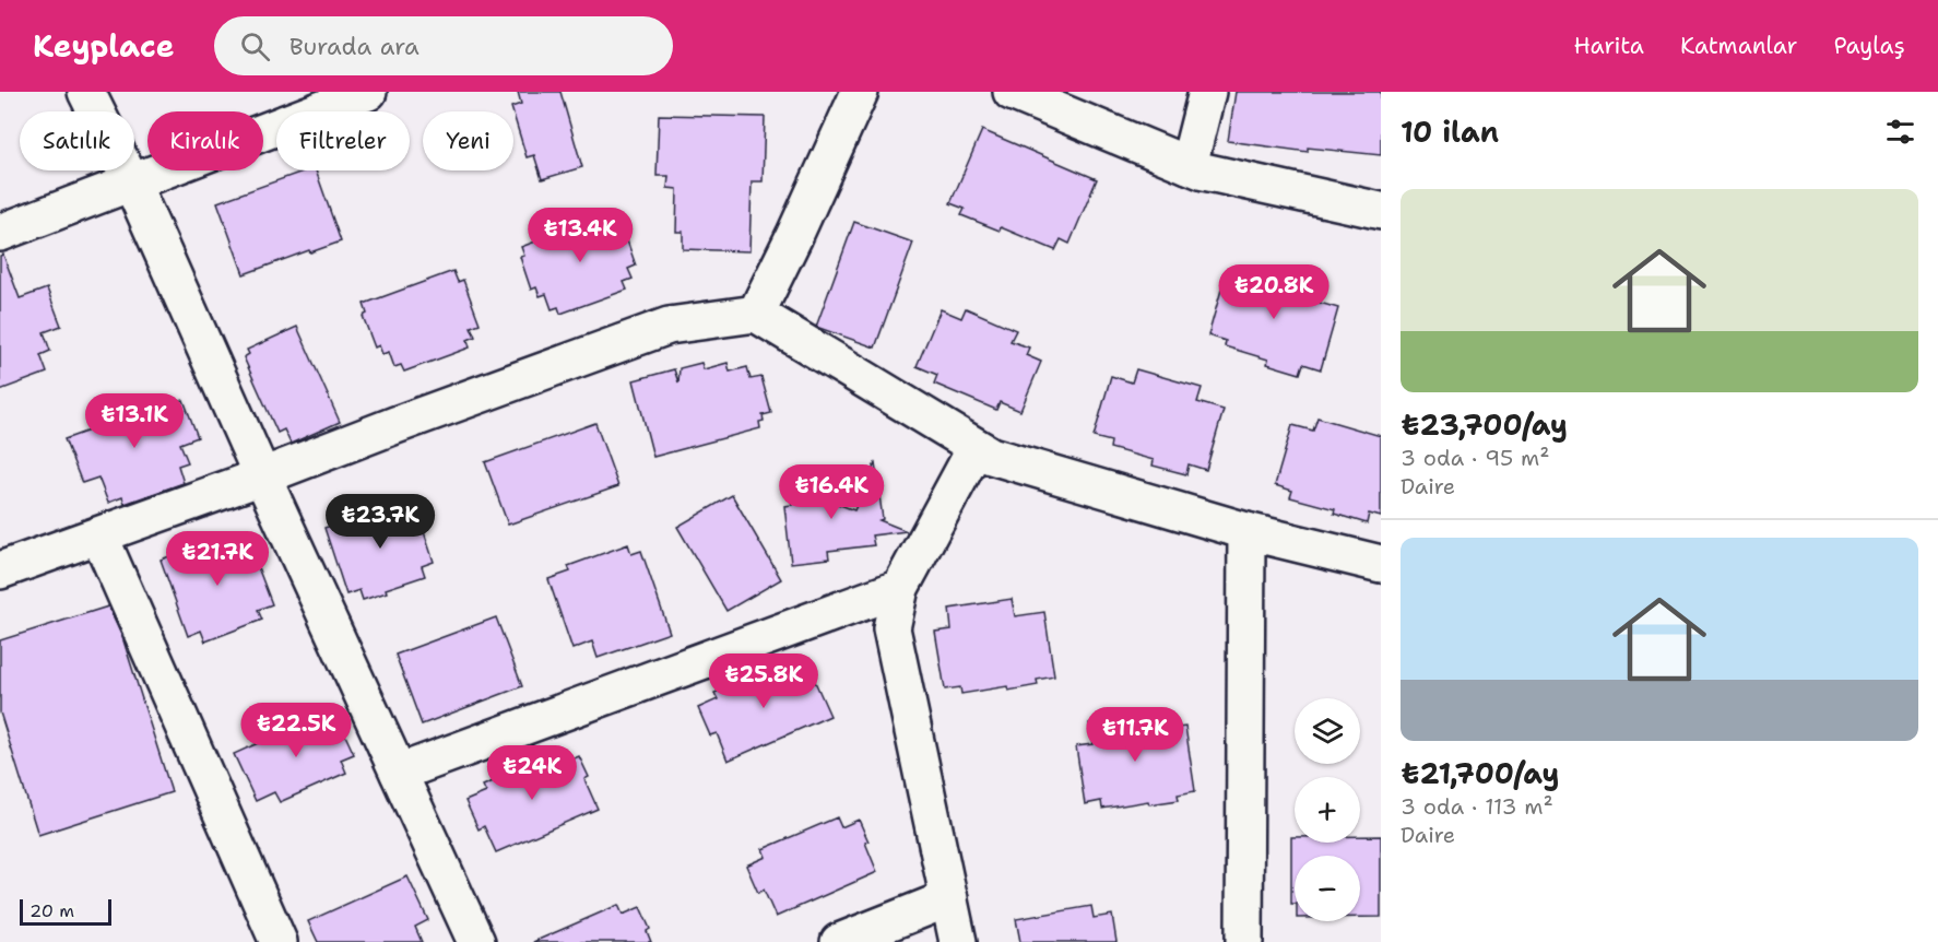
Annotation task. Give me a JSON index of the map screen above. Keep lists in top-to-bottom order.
{
  "scale_bar": "20 m",
  "page": {
    "header": "Keyplace",
    "search": "Burada ara",
    "nav": ["Harita", "Katmanlar", "Paylaş"],
    "heading": "10 ilan",
    "chip": [
      "Satılık",
      "Kiralık",
      "Filtreler",
      "Yeni"
    ],
    "list": [
      {
        "name": "₺23,700/ay",
        "note": "3 oda · 95 m² · Daire"
      },
      {
        "name": "₺21,700/ay",
        "note": "3 oda · 113 m² · Daire"
      }
    ],
    "price": [
      "₺13.4K",
      "₺20.8K",
      "₺13.1K",
      "₺16.4K",
      "₺23.7K",
      "₺21.7K",
      "₺25.8K",
      "₺22.5K",
      "₺11.7K",
      "₺24K"
    ],
    "map_buttons": ["+", "−"],
    "scale": "20 m"
  }
}
